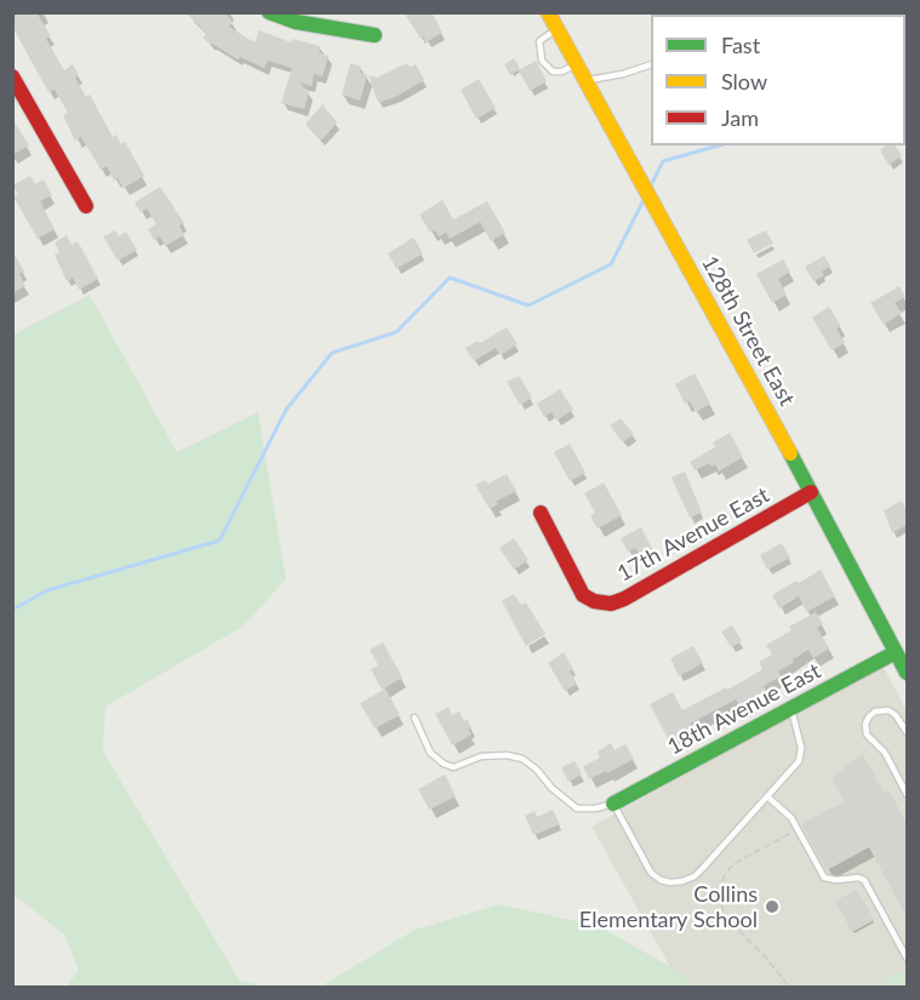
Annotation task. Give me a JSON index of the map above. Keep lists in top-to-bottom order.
{
  "streets": {
    "street": ["128th Street East", "17th Avenue East", "18th Avenue East"]
  },
  "crossings": [
    ["128th Street East", "17th Avenue East"],
    ["128th Street East", "18th Avenue East"]
  ],
  "places": ["Collins Elementary School"],
  "legend": ["Fast", "Slow", "Jam"]
}
